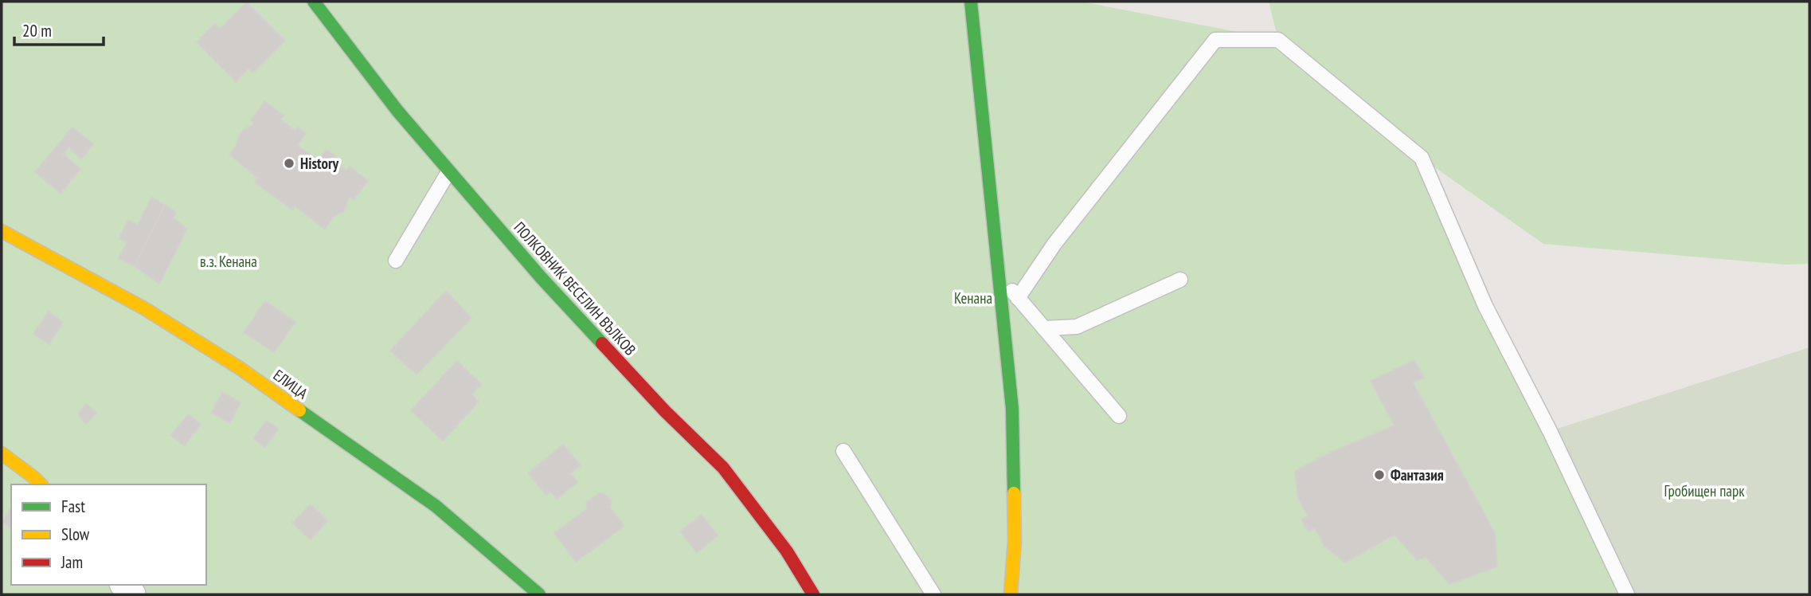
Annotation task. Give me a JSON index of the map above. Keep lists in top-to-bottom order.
{
  "streets": {
    "street": ["ПОЛКОВНИК ВЕСЕЛИН ВЪЛКОВ", "ЕЛИЦА"]
  },
  "parks": ["в.з. Кенана", "Кенана", "Гробищен парк"],
  "places": ["History", "Фантазия"],
  "legend": ["Fast", "Slow", "Jam"],
  "scale_bar": "20 m"
}
